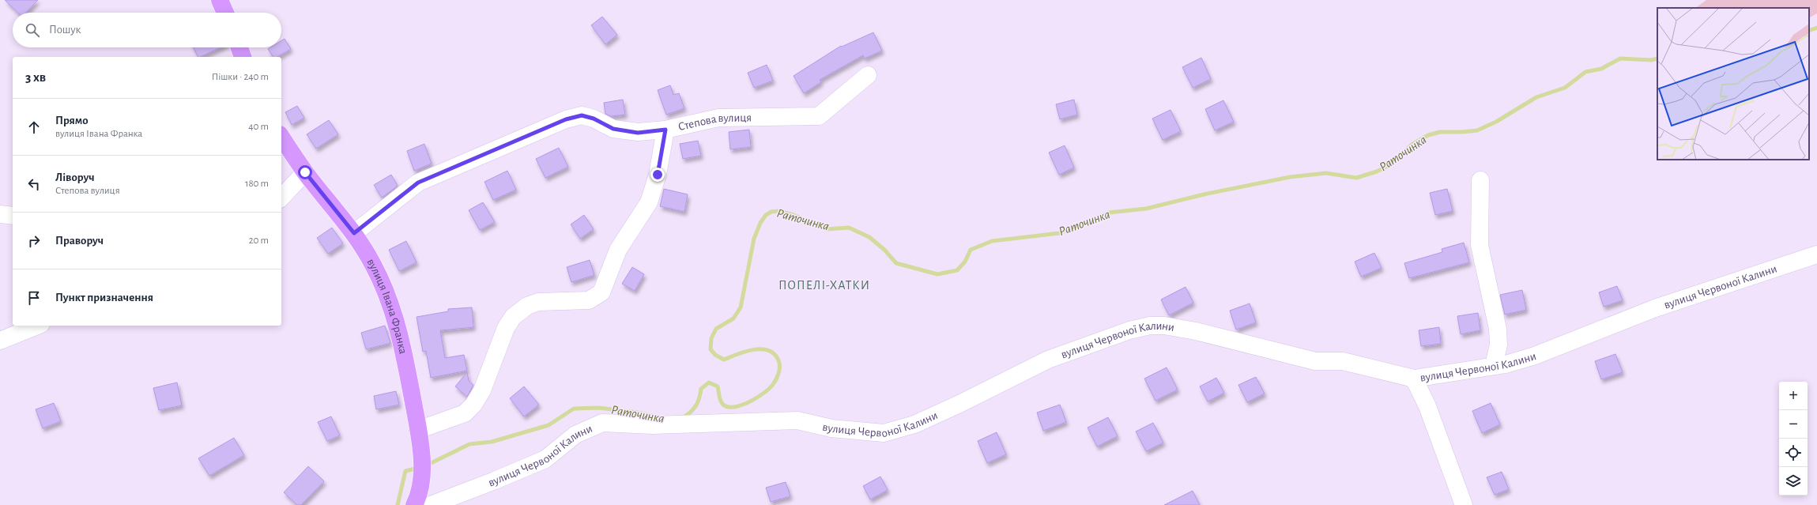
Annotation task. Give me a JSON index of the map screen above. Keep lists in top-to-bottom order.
{
  "streets": {
    "main road": ["вулиця Івана Франка"],
    "street": ["Степова вулиця", "вулиця Червоної Калини"]
  },
  "crossings": [
    ["Степова вулиця", "вулиця Івана Франка"]
  ],
  "districts": ["ПОПЕЛІ-ХАТКИ"],
  "water": ["Раточинка"],
  "page": {
    "search": "Пошук",
    "heading": ["3 хв", "Пішки · 240 m"],
    "list": [
      ["Прямо", "вулиця Івана Франка", "40 m"],
      ["Ліворуч", "Степова вулиця", "180 m"],
      ["Праворуч", "20 m"],
      "Пункт призначення"
    ],
    "map_buttons": ["+", "−"]
  }
}
